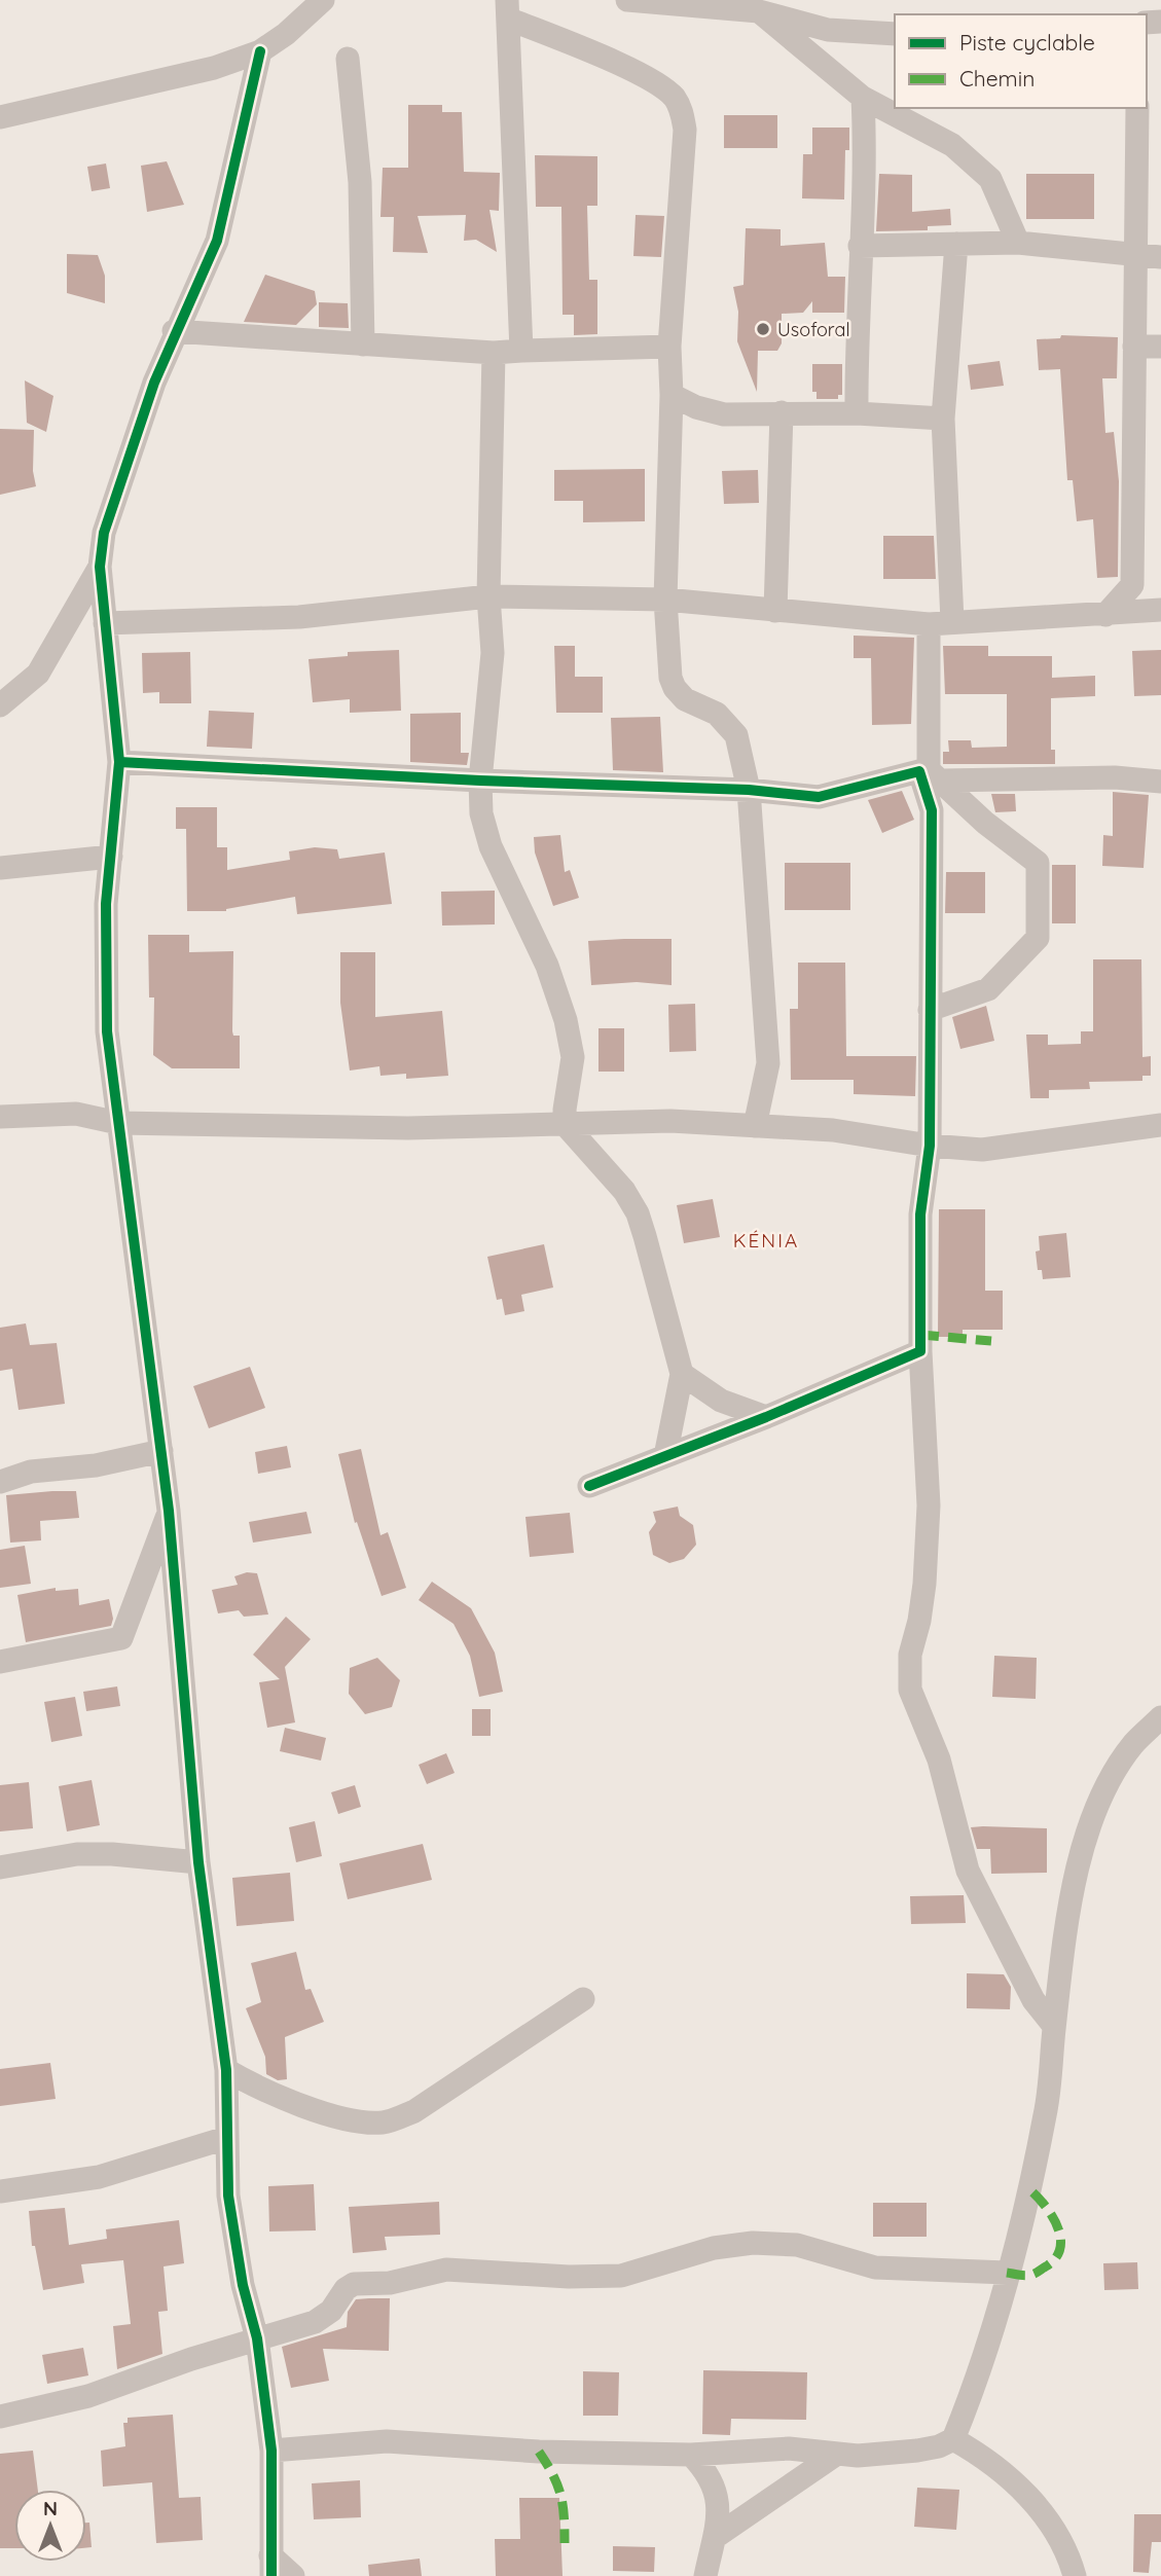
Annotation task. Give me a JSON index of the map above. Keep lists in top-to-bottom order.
{
  "districts": ["KÉNIA"],
  "places": ["Usoforal"],
  "legend": ["Piste cyclable", "Chemin"],
  "north": "top"
}
